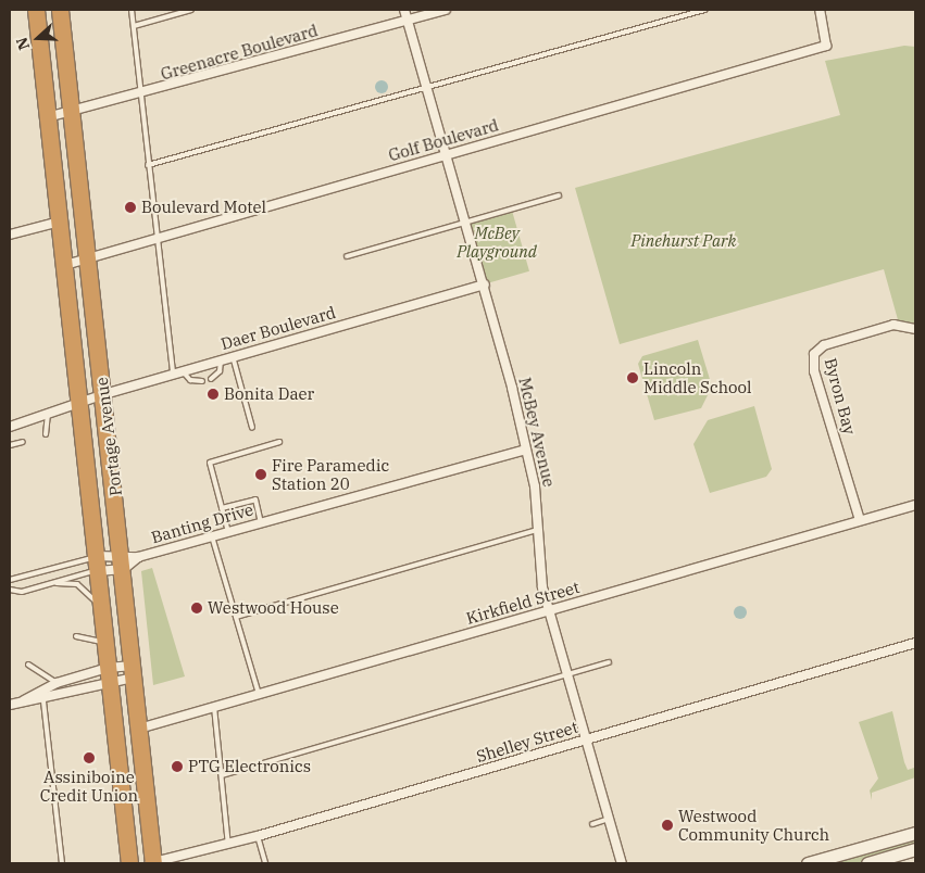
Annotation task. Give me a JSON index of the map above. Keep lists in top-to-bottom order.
{
  "streets": {
    "highway": ["Portage Avenue"],
    "street": [
      "Greenacre Boulevard",
      "Golf Boulevard",
      "Daer Boulevard",
      "Byron Bay",
      "McBey Avenue",
      "Banting Drive",
      "Kirkfield Street",
      "Shelley Street"
    ]
  },
  "crossings": [
    ["Greenacre Boulevard", "McBey Avenue"],
    ["Greenacre Boulevard", "Portage Avenue"],
    ["Golf Boulevard", "McBey Avenue"],
    ["Golf Boulevard", "Portage Avenue"],
    ["Daer Boulevard", "McBey Avenue"],
    ["Daer Boulevard", "Portage Avenue"],
    ["Byron Bay", "Kirkfield Street"],
    ["McBey Avenue", "Banting Drive"],
    ["McBey Avenue", "Kirkfield Street"],
    ["McBey Avenue", "Shelley Street"],
    ["Portage Avenue", "Banting Drive"],
    ["Portage Avenue", "Kirkfield Street"],
    ["Portage Avenue", "Shelley Street"]
  ],
  "parks": ["McBey Playground", "Pinehurst Park"],
  "places": [
    "Boulevard Motel",
    "Lincoln Middle School",
    "Bonita Daer",
    "Fire Paramedic Station 20",
    "Westwood House",
    "Assiniboine Credit Union",
    "PTG Electronics",
    "Westwood Community Church"
  ],
  "north": "left"
}
